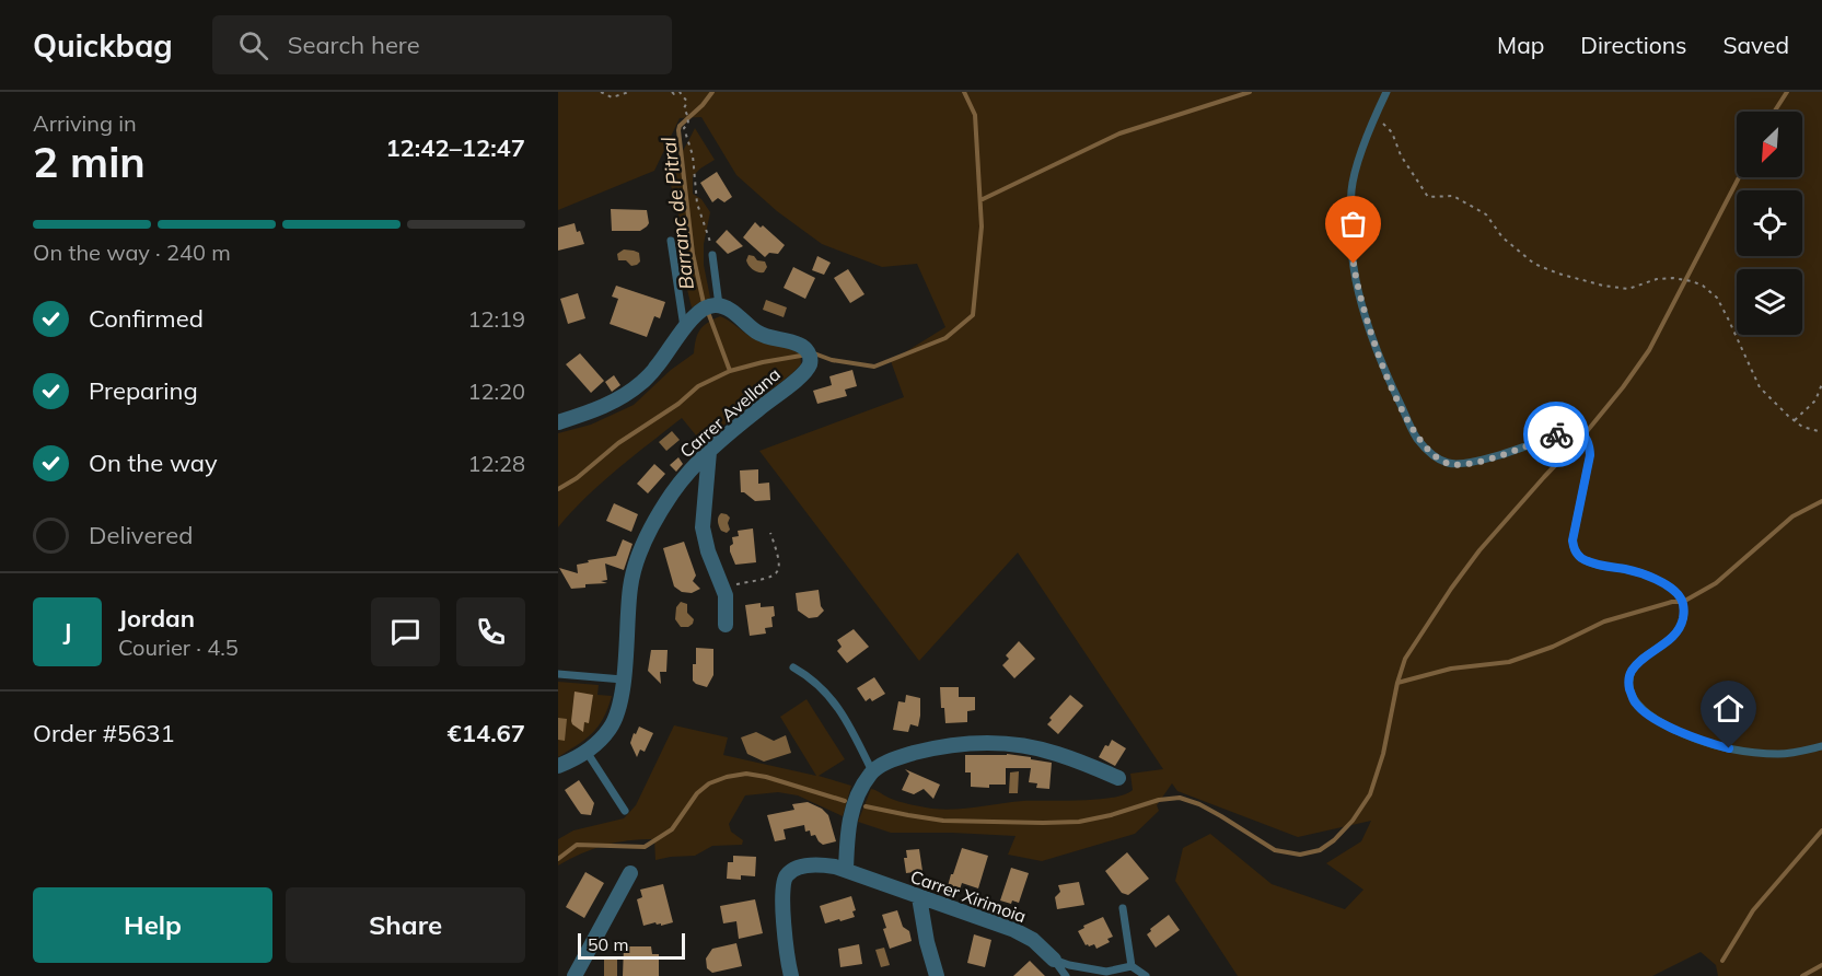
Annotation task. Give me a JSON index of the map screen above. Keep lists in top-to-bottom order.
{
  "streets": {
    "street": ["Carrer Avellana", "Carrer Xirimoia"]
  },
  "water": ["Barranc de Pitral"],
  "scale_bar": "50 m",
  "north": "bottom left",
  "page": {
    "header": "Quickbag",
    "search": "Search here",
    "nav": ["Map", "Directions", "Saved"],
    "heading": ["2 min", "Arriving in", "12:42–12:47"],
    "panel": [
      "Jordan",
      "Courier · 4.5",
      "Order #5631",
      "€14.67"
    ],
    "bar": "On the way · 240 m",
    "list": [
      ["Confirmed", "12:19"],
      ["Preparing", "12:20"],
      ["On the way", "12:28"],
      "Delivered"
    ],
    "round": "J",
    "buttons": ["Help", "Share"],
    "scale": "50 m"
  }
}
